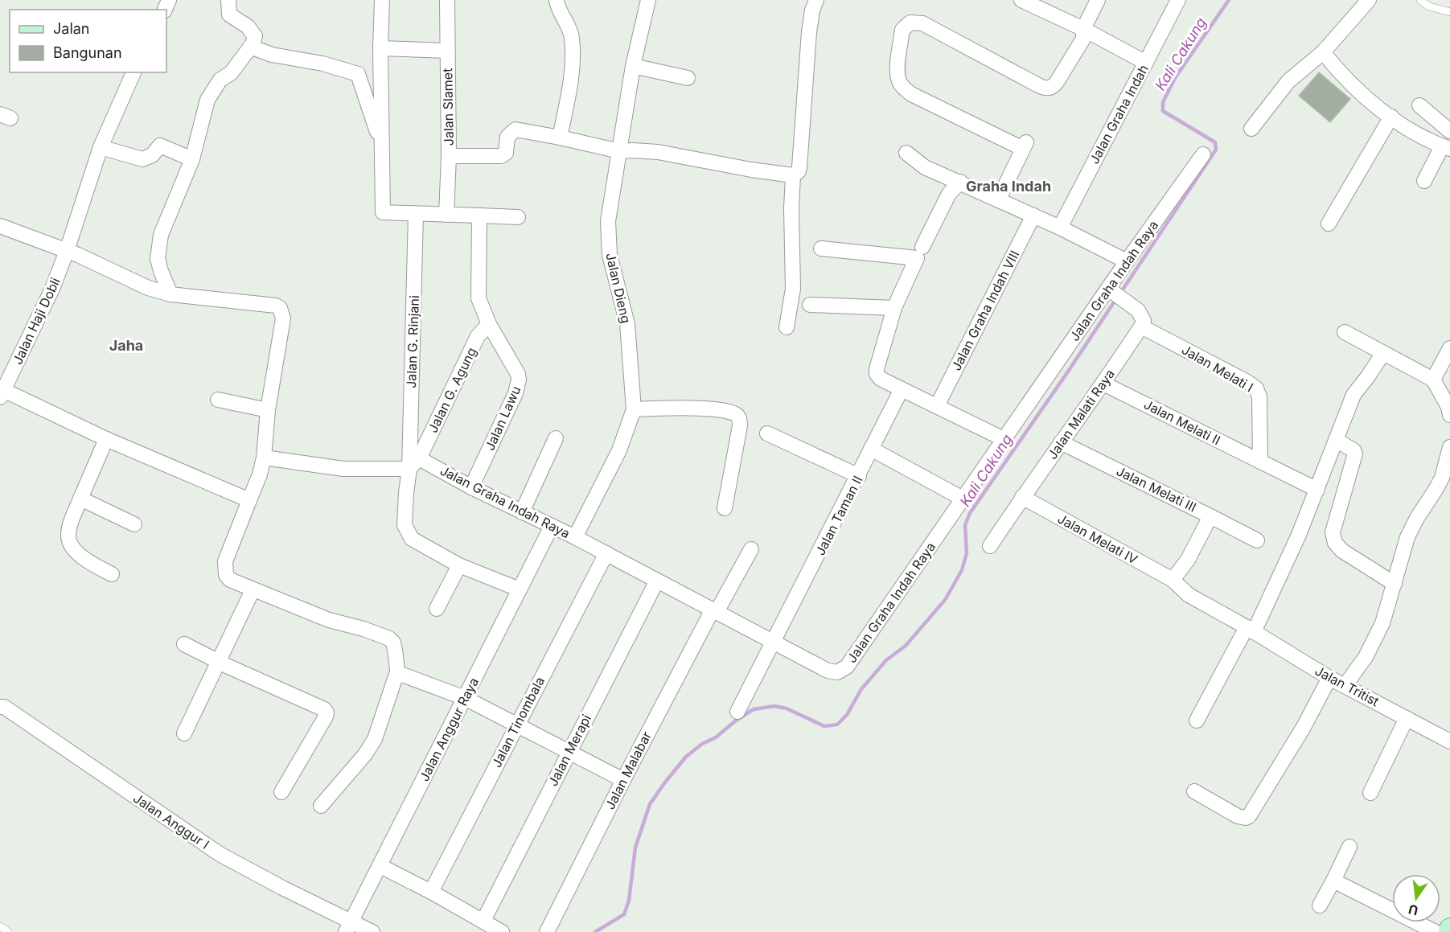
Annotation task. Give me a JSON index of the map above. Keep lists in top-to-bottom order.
{
  "streets": {
    "street": [
      "Jalan Slamet",
      "Jalan Graha Indah",
      "Jalan Graha Indah Raya",
      "Jalan Dieng",
      "Jalan Graha Indah VIII",
      "Jalan Haji Dobli",
      "Jalan G. Rinjani",
      "Jalan Melati I",
      "Jalan G. Agung",
      "Jalan Malati Raya",
      "Jalan Lawu",
      "Jalan Melati II",
      "Jalan Melati III",
      "Jalan Taman II",
      "Jalan Melati IV",
      "Jalan Tritist",
      "Jalan Tinombala",
      "Jalan Anggur Raya",
      "Jalan Merapi",
      "Jalan Malabar",
      "Jalan Anggur I"
    ]
  },
  "crossings": [
    ["Jalan Graha Indah Raya", "Jalan Dieng"],
    ["Jalan Graha Indah Raya", "Jalan G. Rinjani"],
    ["Jalan Graha Indah Raya", "Jalan G. Agung"],
    ["Jalan Graha Indah Raya", "Jalan Lawu"],
    ["Jalan Graha Indah Raya", "Jalan Taman II"],
    ["Jalan Graha Indah Raya", "Jalan Tinombala"],
    ["Jalan Graha Indah Raya", "Jalan Anggur Raya"],
    ["Jalan Graha Indah Raya", "Jalan Merapi"],
    ["Jalan Graha Indah Raya", "Jalan Malabar"],
    ["Jalan G. Rinjani", "Jalan G. Agung"],
    ["Jalan G. Rinjani", "Jalan Anggur Raya"],
    ["Jalan Melati I", "Jalan Malati Raya"],
    ["Jalan Melati I", "Jalan Melati II"],
    ["Jalan G. Agung", "Jalan Lawu"],
    ["Jalan Malati Raya", "Jalan Melati II"],
    ["Jalan Malati Raya", "Jalan Melati III"],
    ["Jalan Malati Raya", "Jalan Melati IV"],
    ["Jalan Melati III", "Jalan Melati IV"],
    ["Jalan Melati IV", "Jalan Tritist"],
    ["Jalan Anggur Raya", "Jalan Anggur I"]
  ],
  "districts": ["Graha Indah", "Jaha"],
  "water": ["Kali Cakung"],
  "legend": ["Jalan", "Bangunan"],
  "north": "bottom"
}
